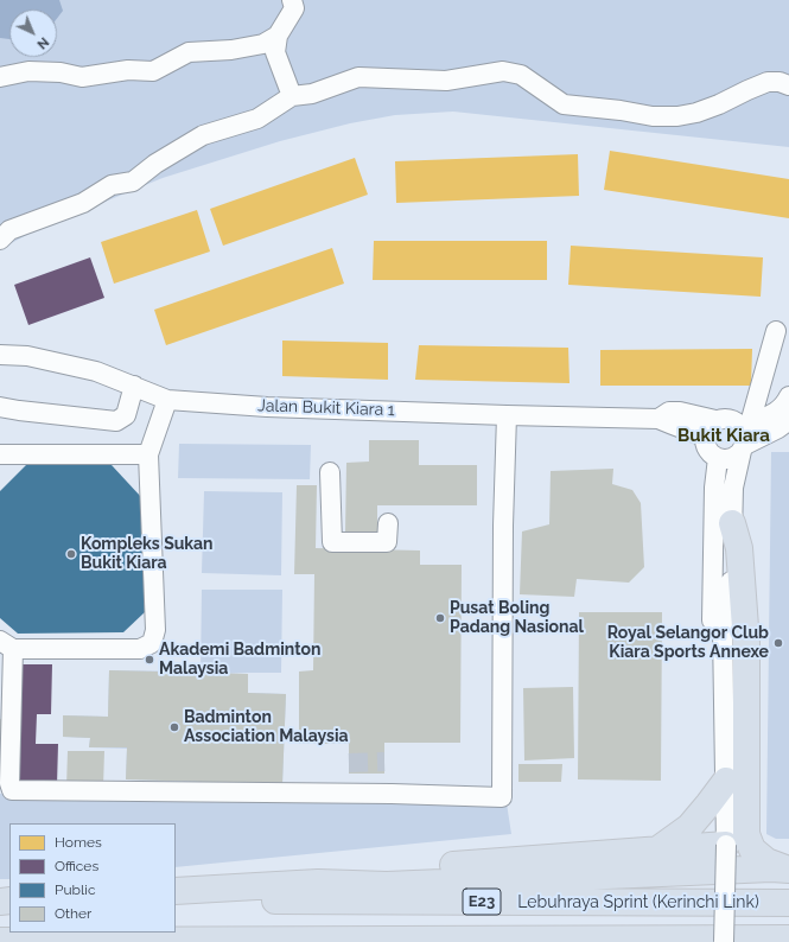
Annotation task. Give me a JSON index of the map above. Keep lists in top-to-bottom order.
{
  "streets": {
    "highway": ["E23", "Lebuhraya Sprint (Kerinchi Link)"],
    "street": ["Jalan Bukit Kiara 1"]
  },
  "districts": ["Bukit Kiara"],
  "places": [
    "Kompleks Sukan Bukit Kiara",
    "Pusat Boling Padang Nasional",
    "Royal Selangor Club Kiara Sports Annexe",
    "Akademi Badminton Malaysia",
    "Badminton Association Malaysia"
  ],
  "legend": [
    "Homes",
    "Offices",
    "Public",
    "Other"
  ],
  "north": "bottom right"
}
